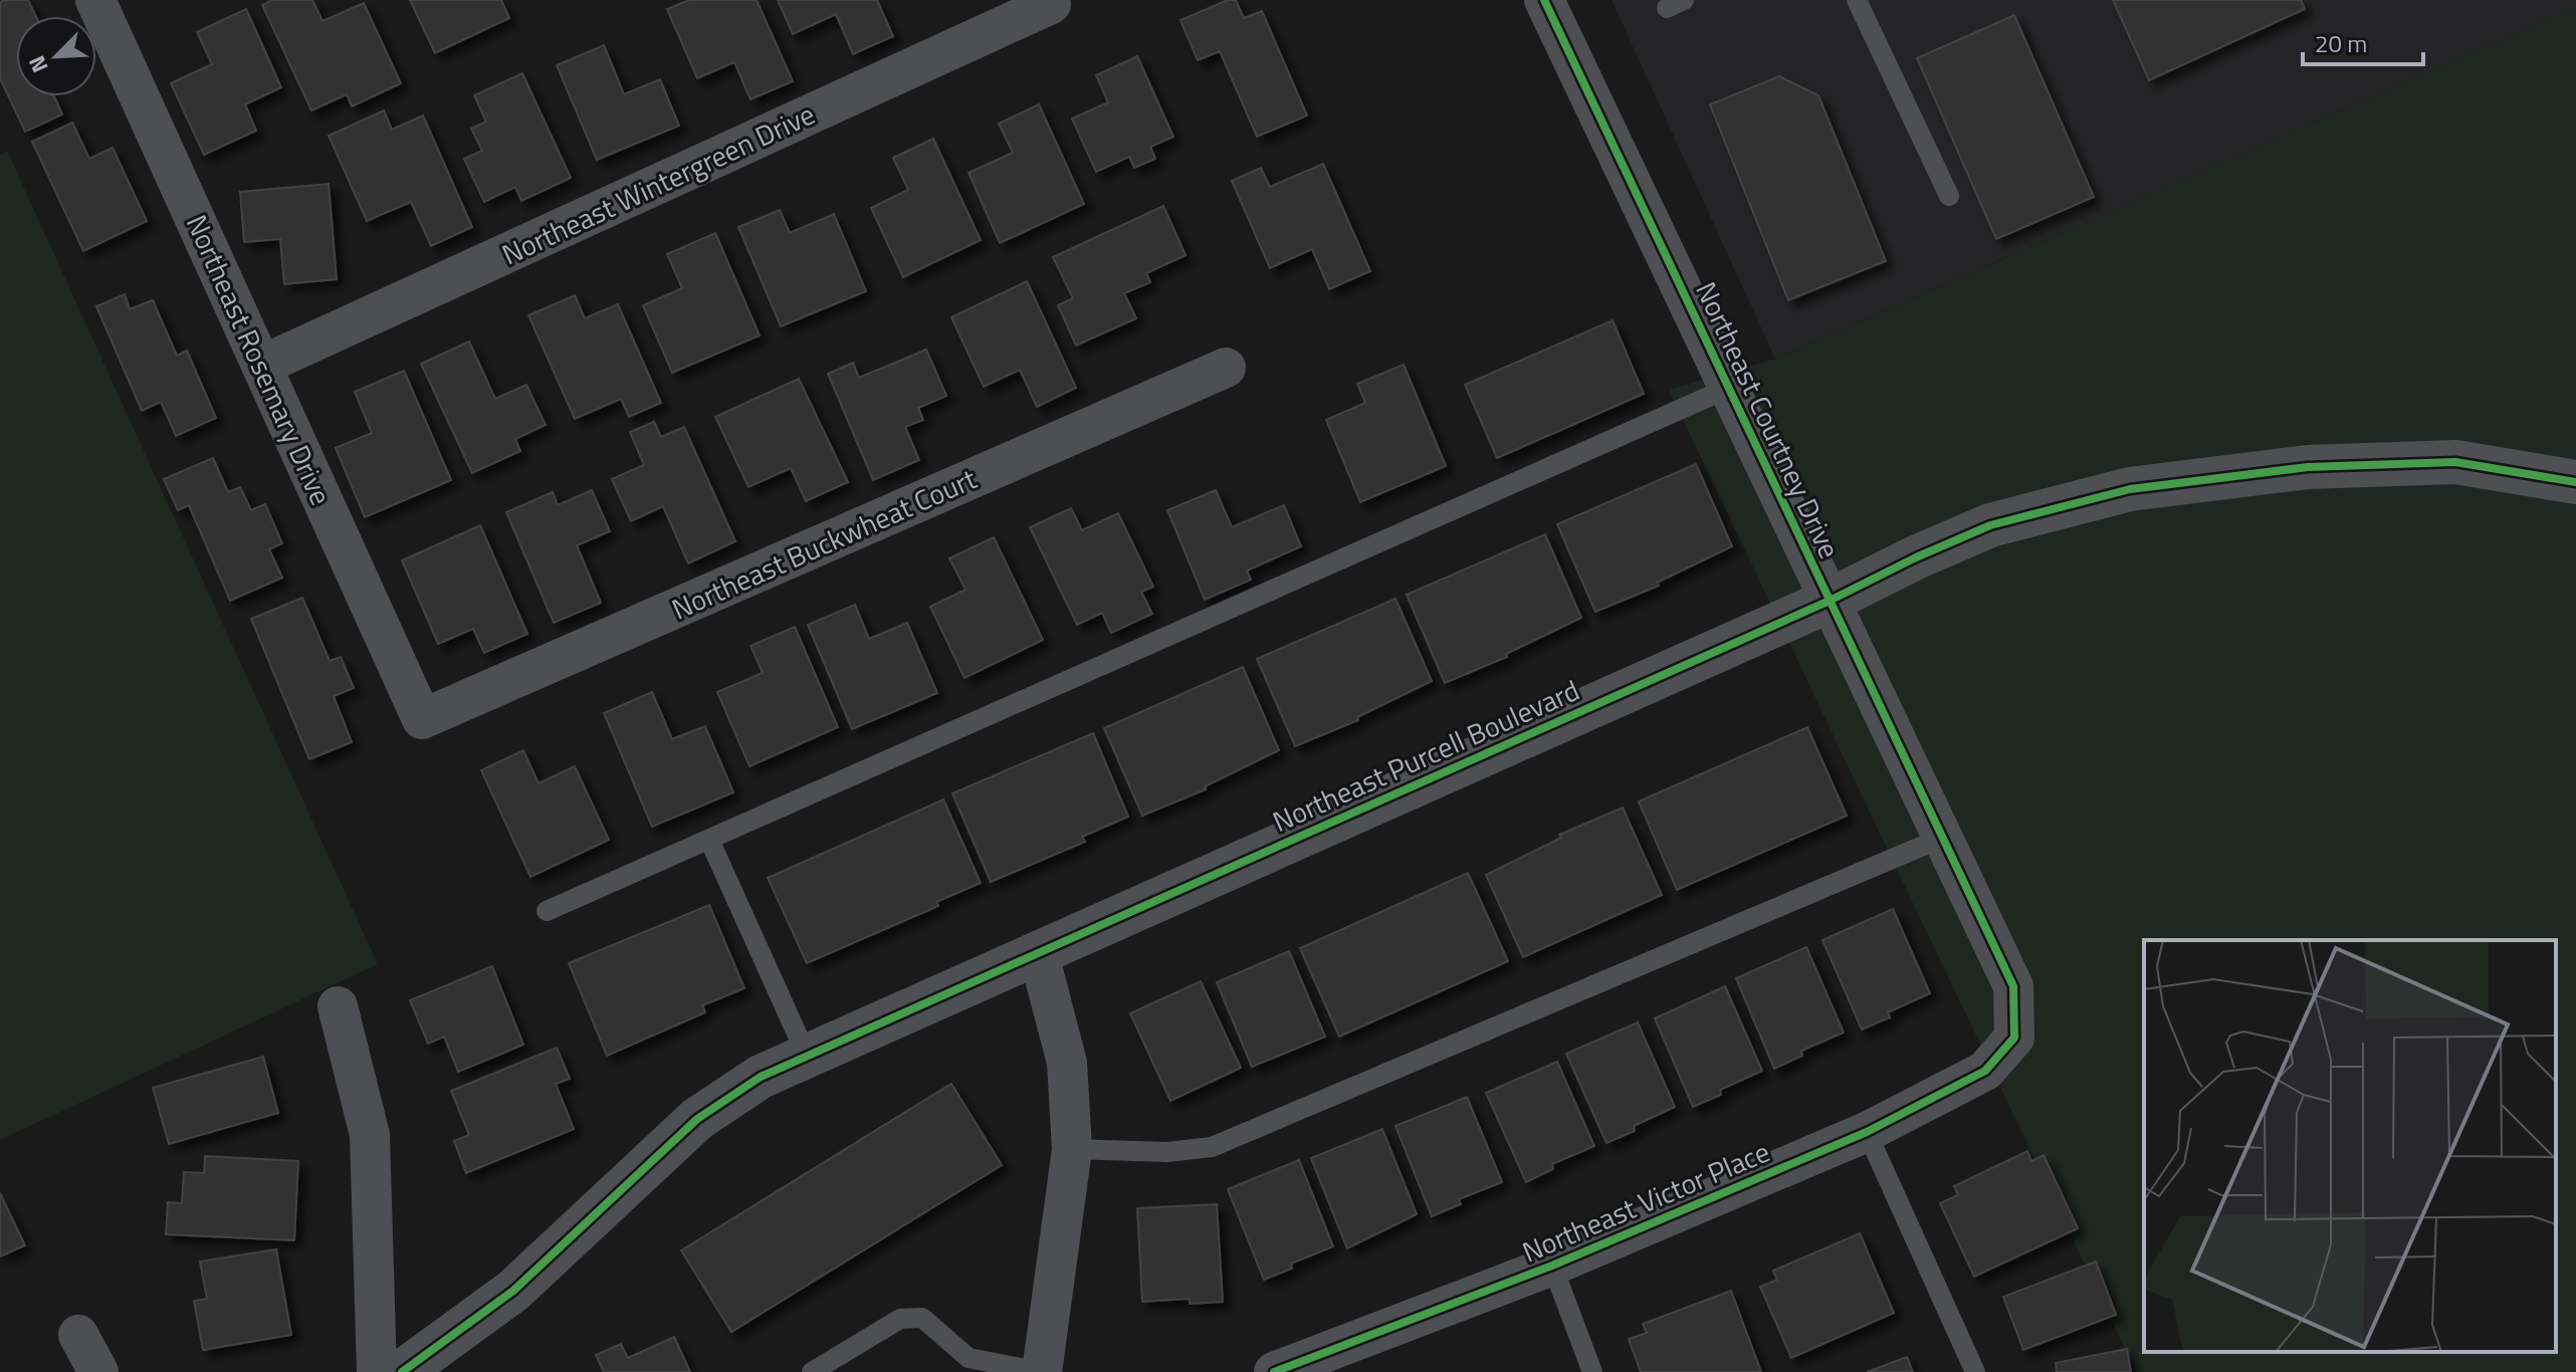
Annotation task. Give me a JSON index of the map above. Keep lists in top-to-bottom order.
{
  "streets": {
    "street": [
      "Northeast Wintergreen Drive",
      "Northeast Rosemary Drive",
      "Northeast Courtney Drive",
      "Northeast Buckwheat Court",
      "Northeast Purcell Boulevard",
      "Northeast Victor Place"
    ]
  },
  "crossings": [
    ["Northeast Wintergreen Drive", "Northeast Rosemary Drive"],
    ["Northeast Rosemary Drive", "Northeast Buckwheat Court"],
    ["Northeast Courtney Drive", "Northeast Purcell Boulevard"],
    ["Northeast Courtney Drive", "Northeast Victor Place"]
  ],
  "scale_bar": "20 m",
  "north": "bottom left"
}
